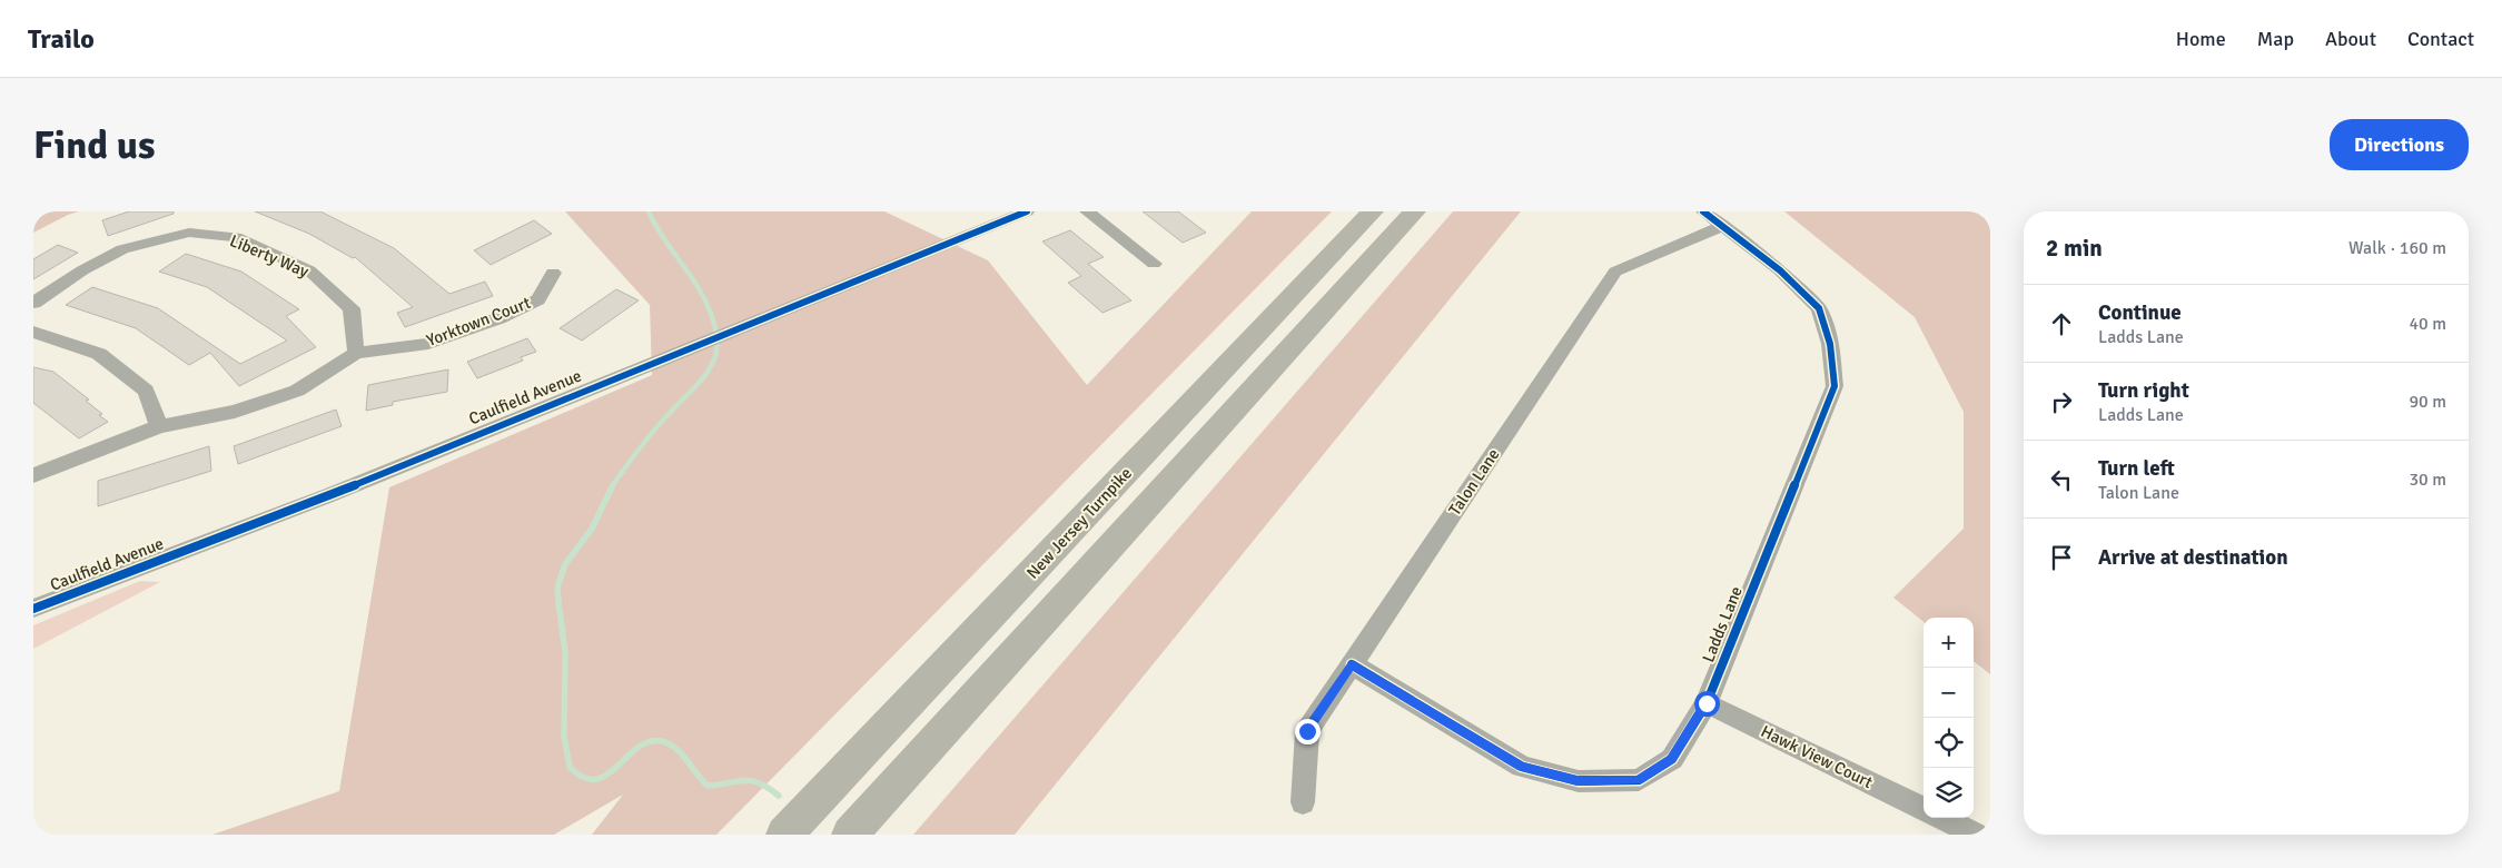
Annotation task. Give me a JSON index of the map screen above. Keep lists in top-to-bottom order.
{
  "streets": {
    "highway": ["New Jersey Turnpike"],
    "street": [
      "Liberty Way",
      "Yorktown Court",
      "Caulfield Avenue",
      "Talon Lane",
      "Ladds Lane",
      "Hawk View Court"
    ]
  },
  "crossings": [
    ["Liberty Way", "Yorktown Court"],
    ["Talon Lane", "Ladds Lane"],
    ["Ladds Lane", "Hawk View Court"]
  ],
  "page": {
    "header": "Trailo",
    "nav": [
      "Home",
      "Map",
      "About",
      "Contact"
    ],
    "buttons": "Directions",
    "title": "Find us",
    "heading": ["2 min", "Walk · 160 m"],
    "list": [
      ["Continue", "Ladds Lane", "40 m"],
      ["Turn right", "Ladds Lane", "90 m"],
      ["Turn left", "Talon Lane", "30 m"],
      "Arrive at destination"
    ],
    "map_buttons": ["+", "−"]
  }
}
